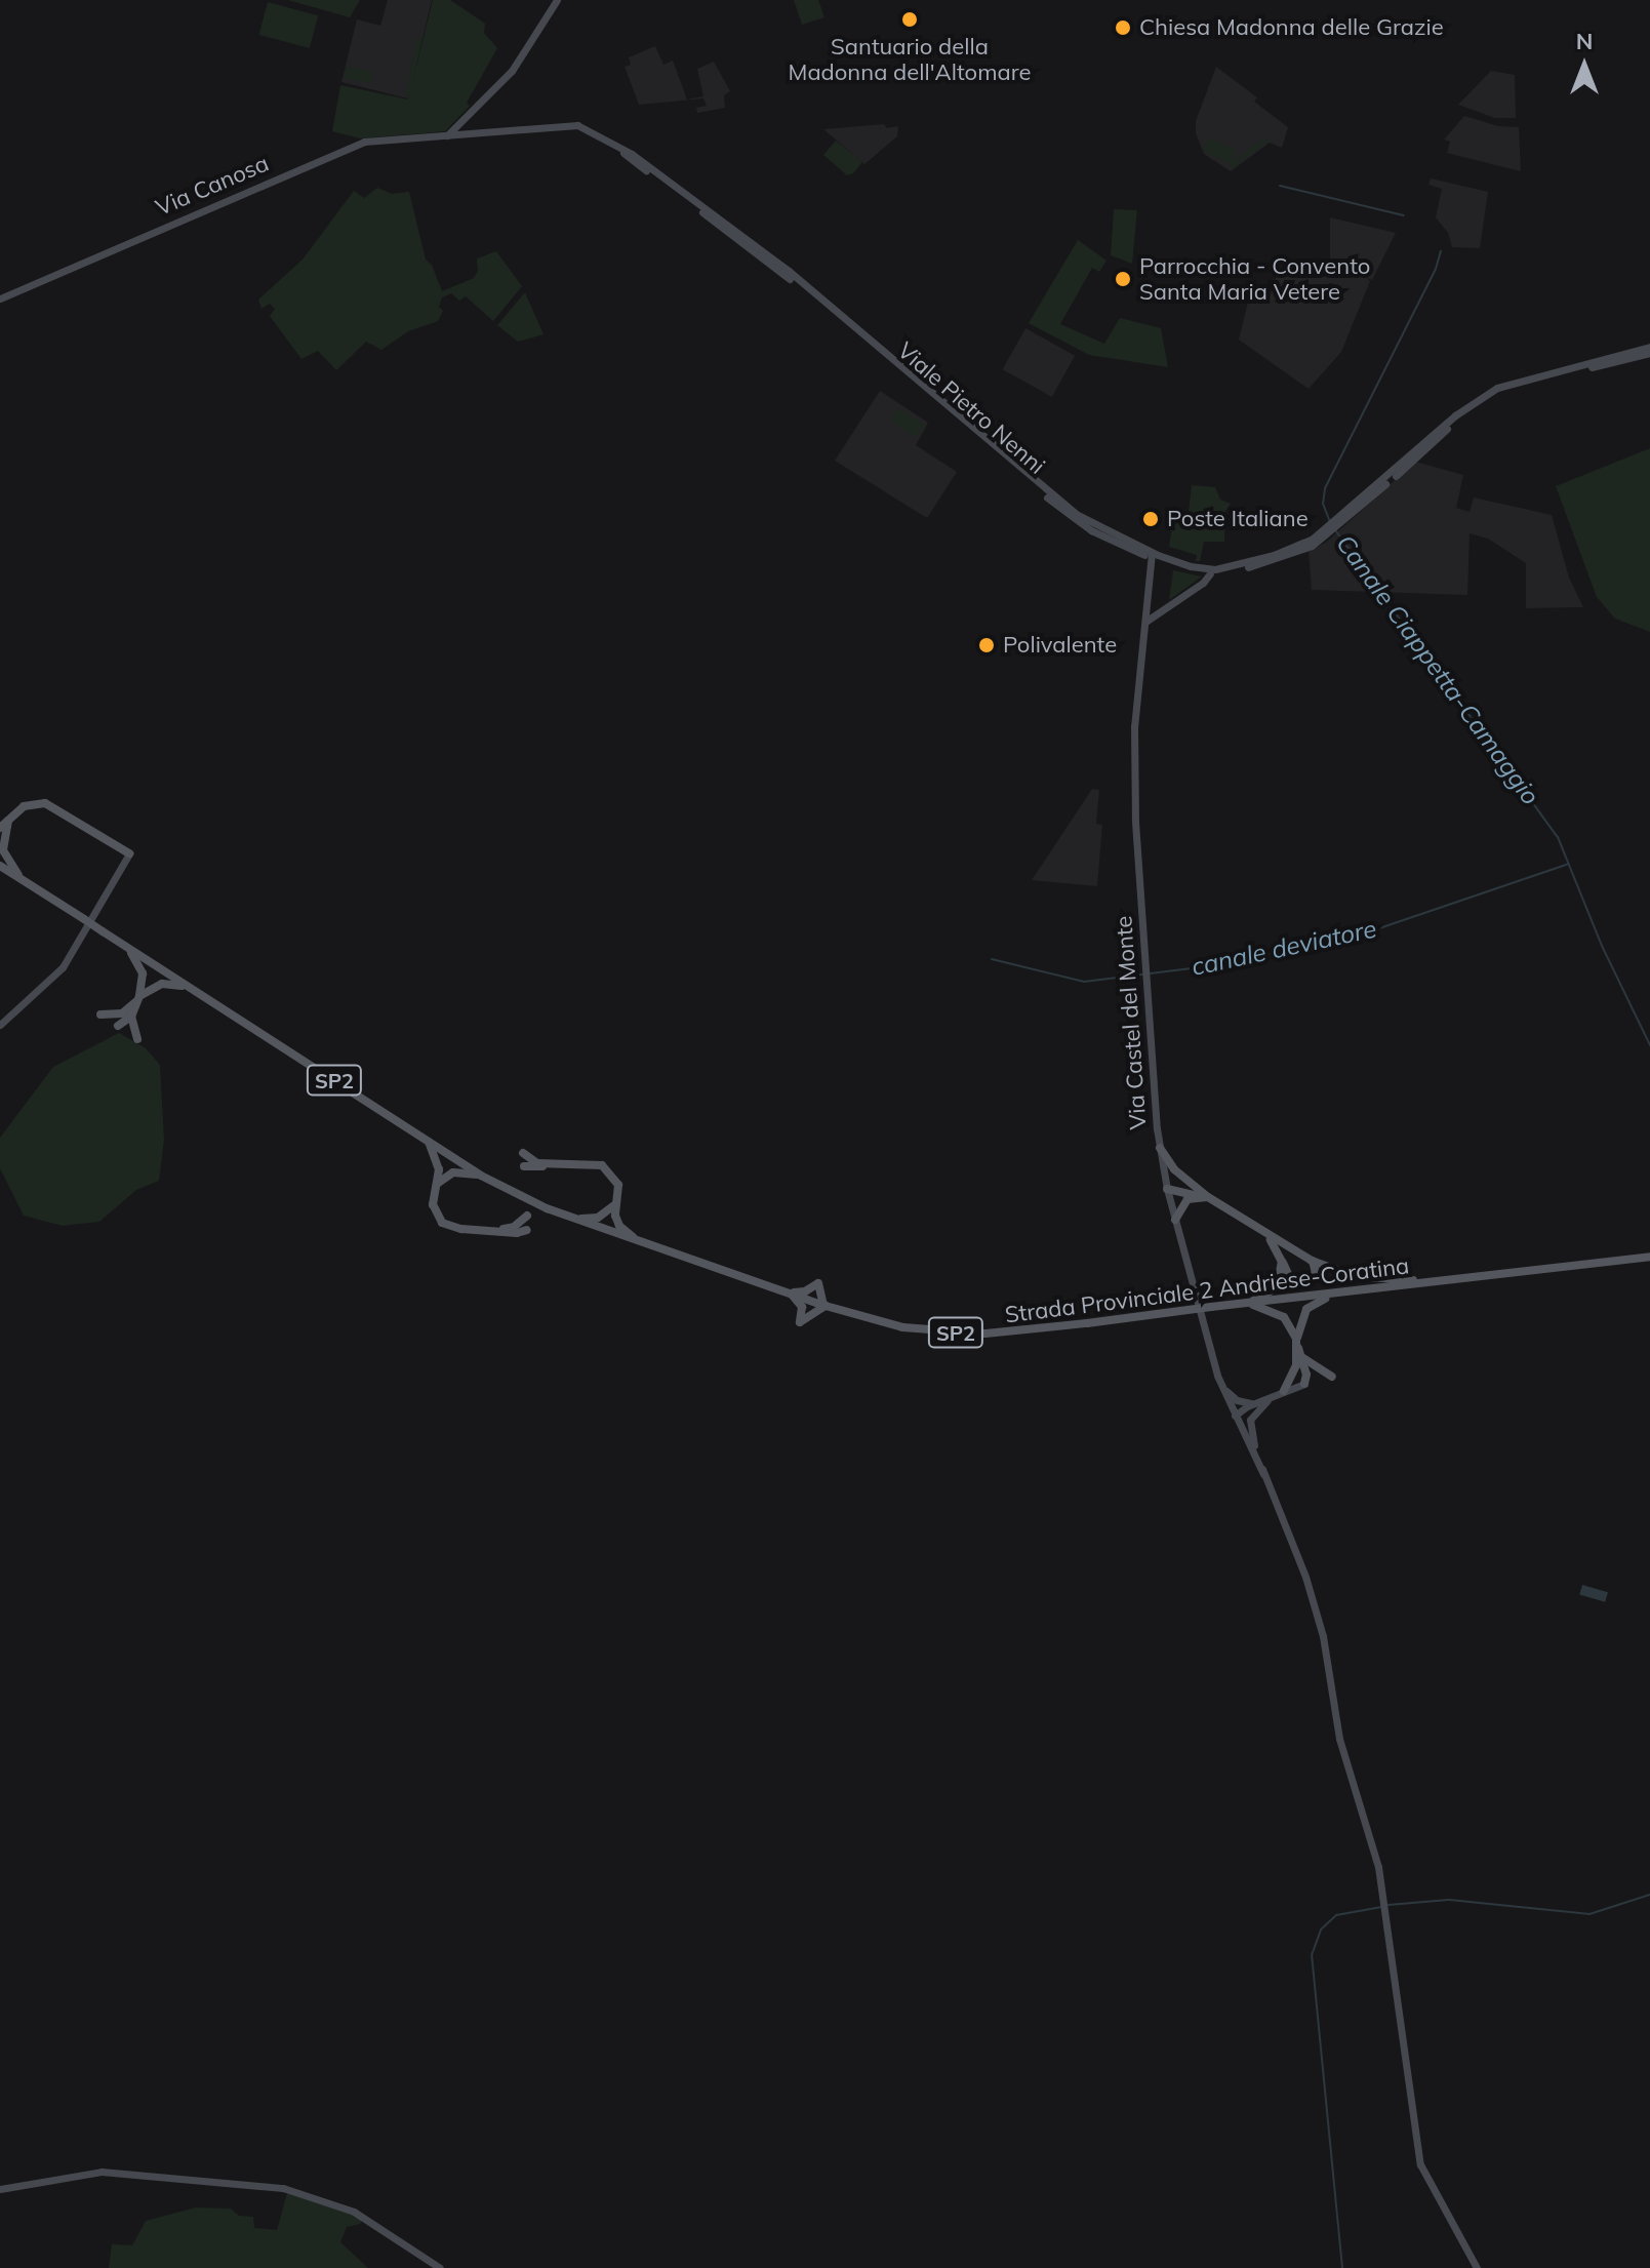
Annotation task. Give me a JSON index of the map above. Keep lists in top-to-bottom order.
{
  "streets": {
    "main road": [
      "Via Canosa",
      "Viale Pietro Nenni",
      "Via Castel del Monte",
      "SP2",
      "Strada Provinciale 2 Andriese-Coratina"
    ]
  },
  "crossings": [
    ["Via Canosa", "Viale Pietro Nenni"],
    ["Viale Pietro Nenni", "Via Castel del Monte"]
  ],
  "water": ["Canale Ciappetta-Camaggio", "canale deviatore"],
  "places": [
    "Santuario della Madonna dell'Altomare",
    "Chiesa Madonna delle Grazie",
    "Parrocchia - Convento Santa Maria Vetere",
    "Poste Italiane",
    "Polivalente"
  ],
  "north": "top"
}
